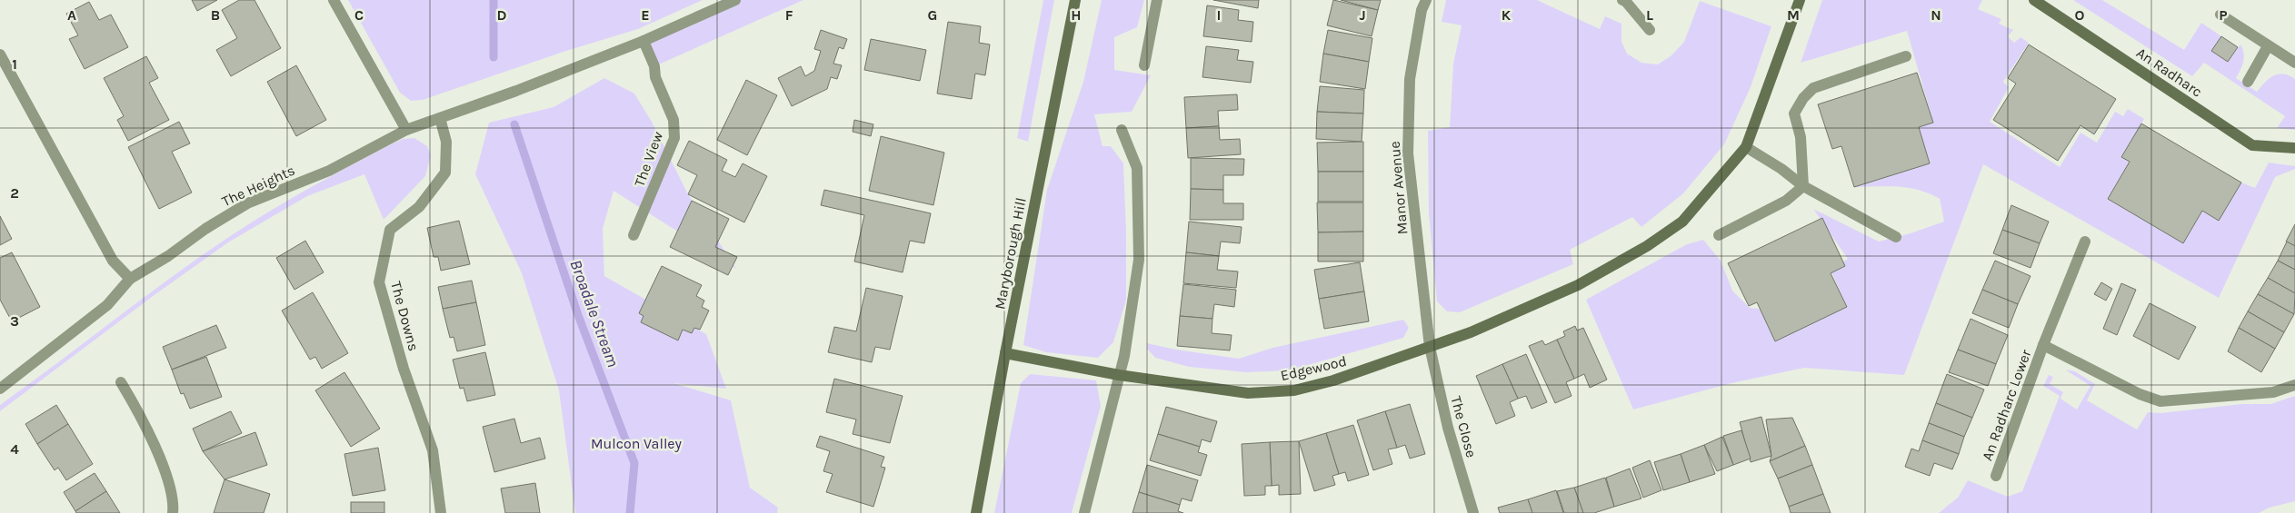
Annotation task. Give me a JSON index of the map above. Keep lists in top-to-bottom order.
{
  "streets": {
    "street": [
      "An Radharc",
      "The View",
      "The Heights",
      "Manor Avenue",
      "Maryborough Hill",
      "The Downs",
      "Edgewood",
      "An Radharc Lower",
      "The Close"
    ]
  },
  "crossings": [
    ["The View", "The Heights"],
    ["The Heights", "The Downs"],
    ["Manor Avenue", "Edgewood"],
    ["Manor Avenue", "The Close"],
    ["Maryborough Hill", "Edgewood"],
    ["Edgewood", "The Close"]
  ],
  "water": ["Broadale Stream"],
  "parks": ["Mulcon Valley"],
  "grid": {
    "columns": [
      "A",
      "B",
      "C",
      "D",
      "E",
      "F",
      "G",
      "H",
      "I",
      "J",
      "K",
      "L",
      "M",
      "N",
      "O",
      "P"
    ],
    "rows": [
      "1",
      "2",
      "3",
      "4"
    ]
  }
}
